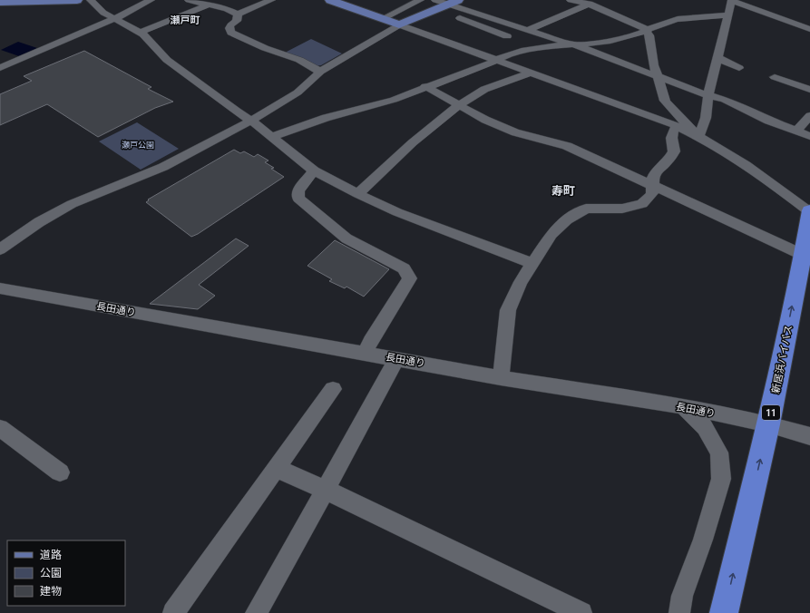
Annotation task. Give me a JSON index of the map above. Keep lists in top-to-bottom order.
{
  "streets": {
    "highway": ["新居浜バイパス", "11"],
    "street": ["長田通り"]
  },
  "crossings": [
    ["長田通り", "新居浜バイパス"]
  ],
  "one_way": ["新居浜バイパス"],
  "districts": ["瀬戸町", "寿町"],
  "parks": ["瀬戸公園"],
  "legend": ["道路", "公園", "建物"]
}
